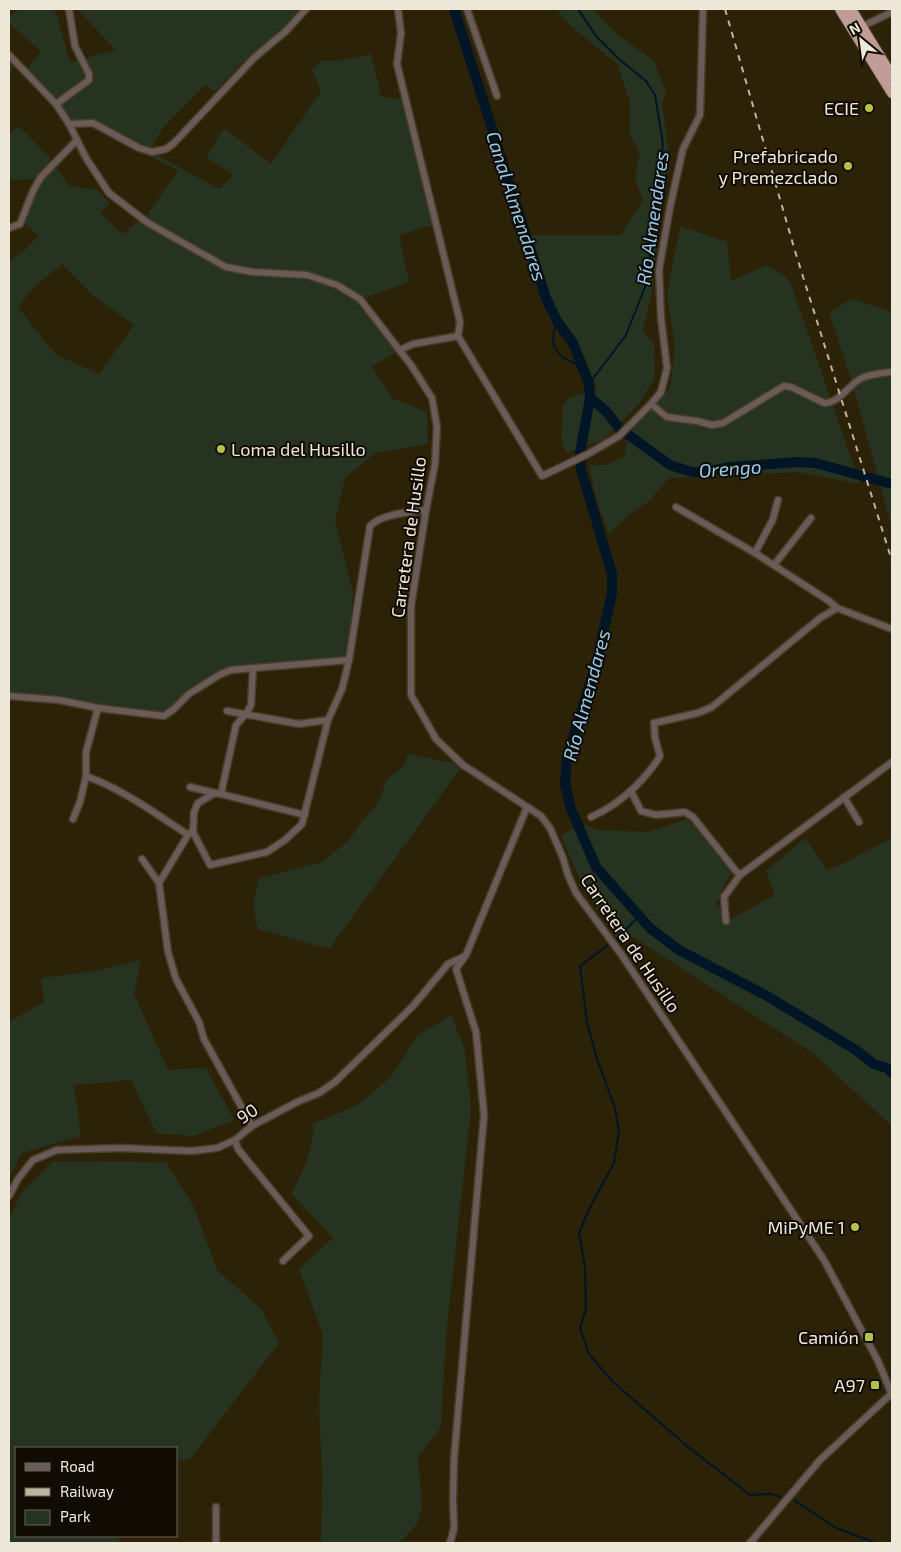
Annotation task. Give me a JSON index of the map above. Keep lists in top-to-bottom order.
{
  "streets": {
    "street": ["Carretera de Husillo", "90"]
  },
  "water": ["Canal Almendares", "Río Almendares", "Orengo"],
  "places": {
    "other": [
      "ECIE",
      "Prefabricado y Premezclado",
      "Loma del Husillo",
      "MiPyME 1"
    ],
    "transit": ["Camión", "A97"]
  },
  "legend": ["Road", "Railway", "Park"],
  "north": "top left"
}
